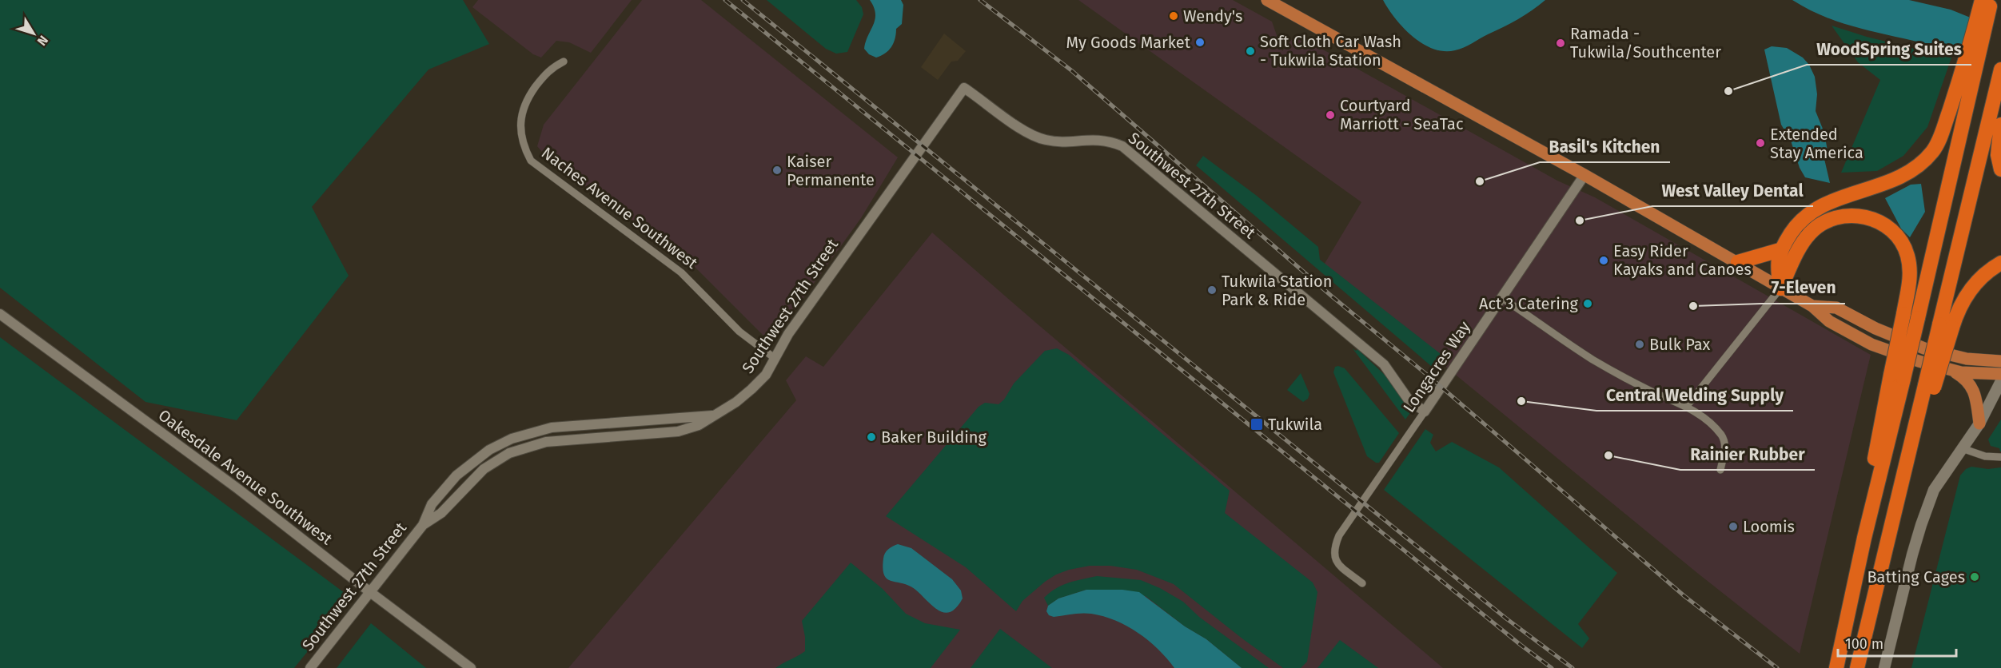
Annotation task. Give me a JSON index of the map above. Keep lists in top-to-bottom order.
{
  "streets": {
    "street": [
      "Southwest 27th Street",
      "Naches Avenue Southwest",
      "Longacres Way",
      "Oakesdale Avenue Southwest"
    ]
  },
  "crossings": [
    ["Southwest 27th Street", "Naches Avenue Southwest"],
    ["Southwest 27th Street", "Longacres Way"],
    ["Southwest 27th Street", "Oakesdale Avenue Southwest"]
  ],
  "places": {
    "other": [
      "Wendy's",
      "My Goods Market",
      "Ramada - Tukwila/Southcenter",
      "Soft Cloth Car Wash - Tukwila Station",
      "WoodSpring Suites",
      "Courtyard Marriott - SeaTac",
      "Extended Stay America",
      "Kaiser Permanente",
      "Basil's Kitchen",
      "West Valley Dental",
      "Easy Rider Kayaks and Canoes",
      "Tukwila Station Park & Ride",
      "Act 3 Catering",
      "7-Eleven",
      "Bulk Pax",
      "Central Welding Supply",
      "Baker Building",
      "Rainier Rubber",
      "Loomis",
      "Batting Cages"
    ],
    "transit": ["Tukwila"]
  },
  "scale_bar": "100 m",
  "north": "bottom right"
}
